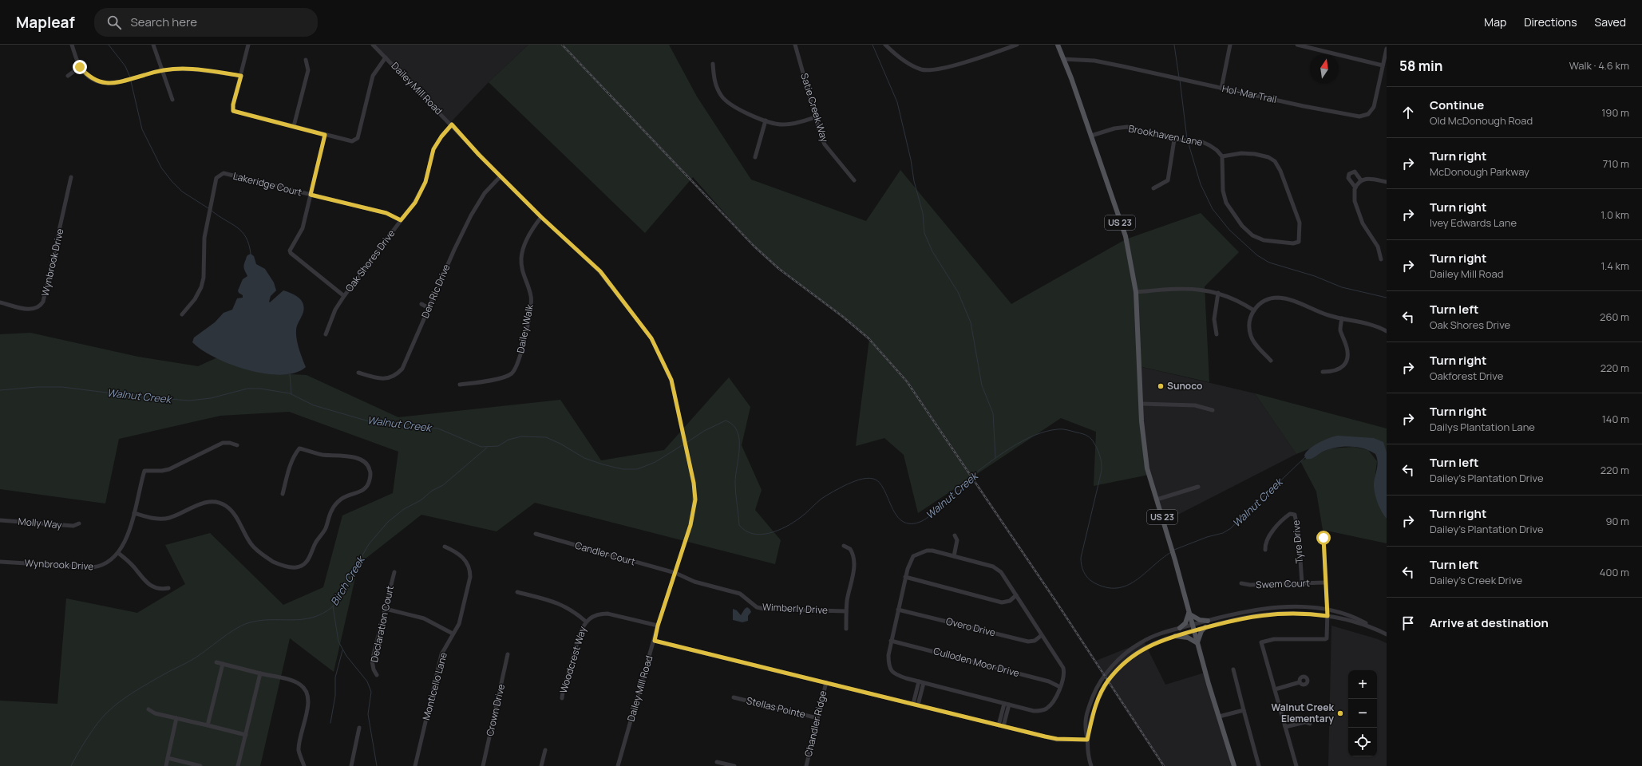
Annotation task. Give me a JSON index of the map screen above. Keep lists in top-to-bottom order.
{
  "streets": {
    "main road": ["US 23"],
    "street": [
      "Dailey Mill Road",
      "Hol-Mar Trail",
      "Satie Creek Way",
      "Brookhaven Lane",
      "Lakeridge Court",
      "Oak Shores Drive",
      "Wynbrook Drive",
      "Den Ric Drive",
      "Dailey Walk",
      "Molly Way",
      "Tyre Drive",
      "Candler Court",
      "Swem Court",
      "Wimberly Drive",
      "Declaration Court",
      "Overo Drive",
      "Woodcrest Way",
      "Culloden Moor Drive",
      "Monticello Lane",
      "Stellas Pointe",
      "Crown Drive",
      "Chandler Ridge"
    ]
  },
  "crossings": [
    ["Dailey Mill Road", "Oak Shores Drive"],
    ["Dailey Mill Road", "Den Ric Drive"],
    ["Dailey Mill Road", "Dailey Walk"],
    ["Dailey Mill Road", "Candler Court"],
    ["Dailey Mill Road", "Wimberly Drive"],
    ["Dailey Mill Road", "Woodcrest Way"],
    ["Hol-Mar Trail", "US 23"],
    ["Brookhaven Lane", "US 23"],
    ["Tyre Drive", "Swem Court"],
    ["Candler Court", "Wimberly Drive"],
    ["Stellas Pointe", "Chandler Ridge"]
  ],
  "water": ["Walnut Creek", "Birch Creek"],
  "places": ["Sunoco", "Walnut Creek Elementary"],
  "north": "top",
  "page": {
    "header": "Mapleaf",
    "search": "Search here",
    "nav": ["Map", "Directions", "Saved"],
    "heading": ["58 min", "Walk · 4.6 km"],
    "list": [
      ["Continue", "Old McDonough Road", "190 m"],
      ["Turn right", "McDonough Parkway", "710 m"],
      ["Turn right", "Ivey Edwards Lane", "1.0 km"],
      ["Turn right", "Dailey Mill Road", "1.4 km"],
      ["Turn left", "Oak Shores Drive", "260 m"],
      ["Turn right", "Oakforest Drive", "220 m"],
      ["Turn right", "Dailys Plantation Lane", "140 m"],
      ["Turn left", "Dailey's Plantation Drive", "220 m"],
      ["Turn right", "Dailey's Plantation Drive", "90 m"],
      ["Turn left", "Dailey's Creek Drive", "400 m"],
      "Arrive at destination"
    ],
    "map_buttons": ["+", "−"]
  }
}
